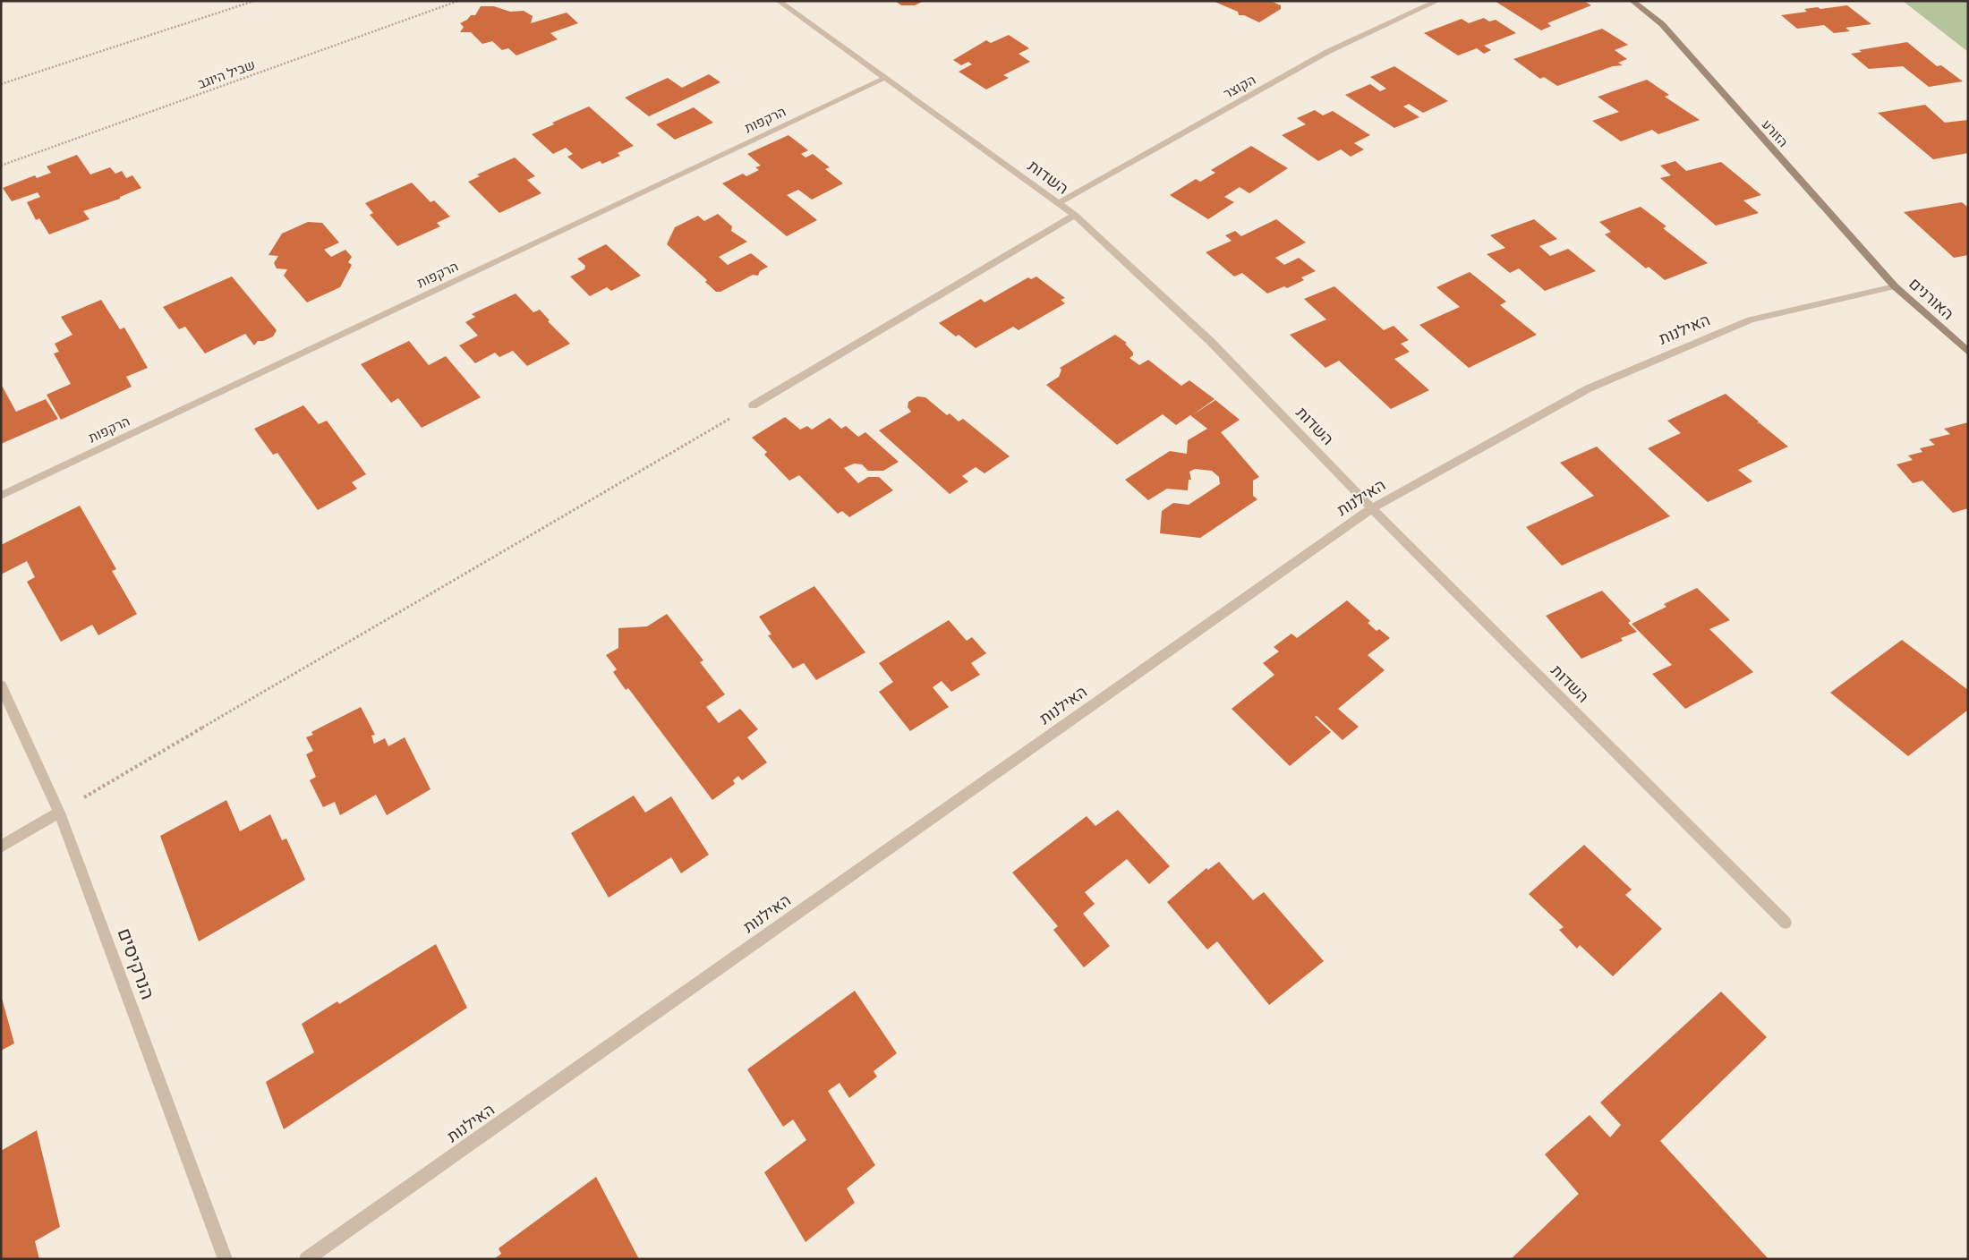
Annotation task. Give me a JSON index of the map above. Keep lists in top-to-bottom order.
{
  "streets": {
    "street": [
      "הקוצר",
      "הרקפות",
      "הזורע",
      "השדות",
      "האורנים",
      "האילנות",
      "הנרקיסים"
    ],
    "path": ["שביל היוגב"]
  },
  "crossings": [
    ["הקוצר", "השדות"],
    ["הרקפות", "השדות"],
    ["הזורע", "האורנים"],
    ["הזורע", "האילנות"],
    ["השדות", "האילנות"],
    ["האורנים", "האילנות"]
  ]
}
